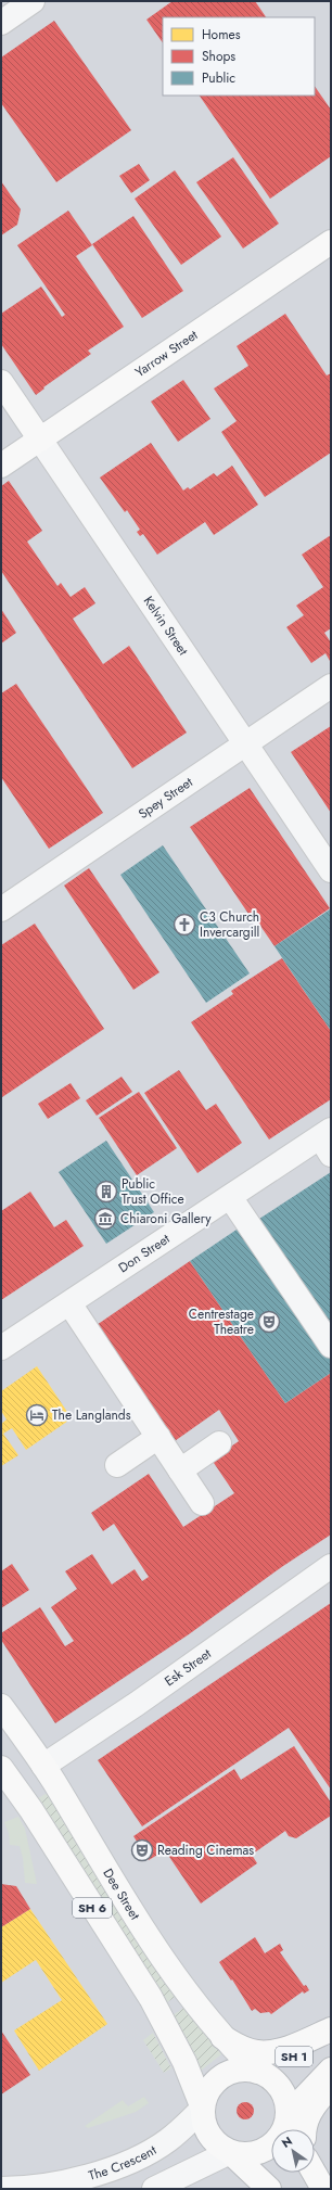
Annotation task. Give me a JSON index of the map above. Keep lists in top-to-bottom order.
{
  "streets": {
    "main road": [
      "Yarrow Street",
      "Kelvin Street",
      "Dee Street",
      "SH 6",
      "SH 1"
    ],
    "street": [
      "Spey Street",
      "Don Street",
      "Esk Street",
      "The Crescent"
    ]
  },
  "crossings": [
    ["Yarrow Street", "Kelvin Street"],
    ["Kelvin Street", "Spey Street"],
    ["Esk Street", "Dee Street"],
    ["Dee Street", "SH 6"],
    ["Dee Street", "SH 1"],
    ["Dee Street", "The Crescent"],
    ["SH 6", "SH 1"],
    ["SH 6", "The Crescent"],
    ["SH 1", "The Crescent"]
  ],
  "places": {
    "church": ["C3 Church Invercargill"],
    "building": ["Public Trust Office"],
    "museum": ["Chiaroni Gallery"],
    "theatre": ["Centrestage Theatre", "Reading Cinemas"],
    "hotel": ["The Langlands"]
  },
  "legend": ["Homes", "Shops", "Public"],
  "north": "top left"
}
